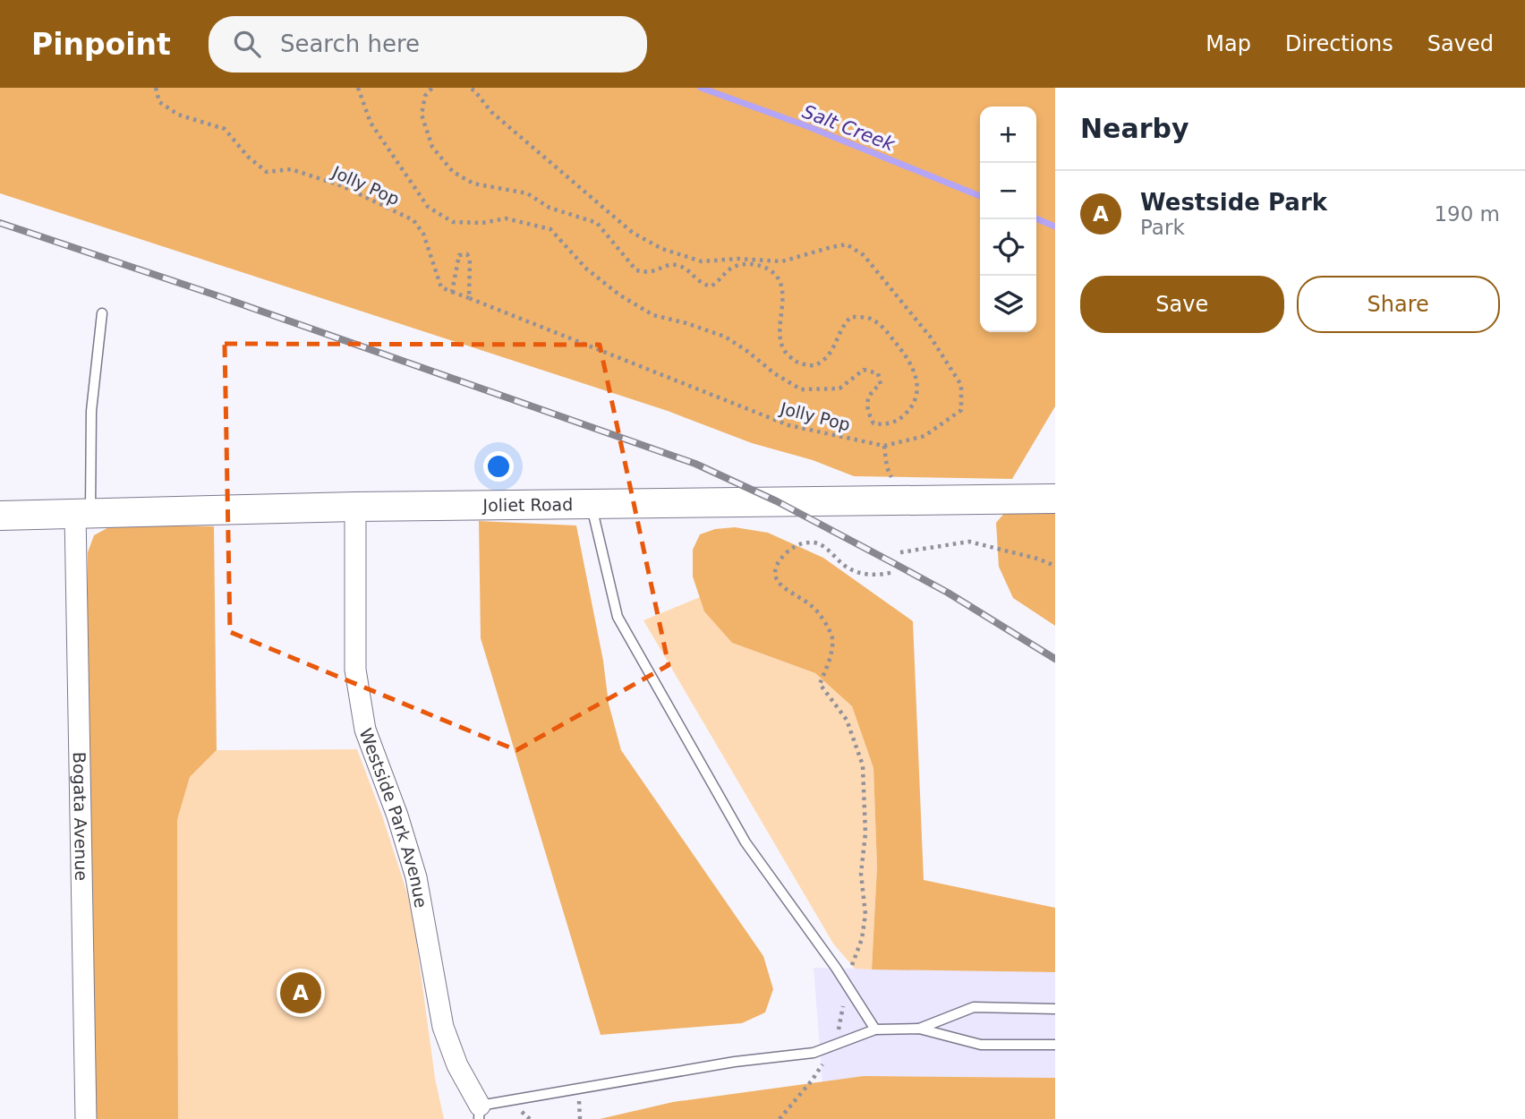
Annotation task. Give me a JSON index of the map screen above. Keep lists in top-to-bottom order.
{
  "streets": {
    "main road": ["Joliet Road"],
    "street": ["Bogata Avenue", "Westside Park Avenue"],
    "path": ["Jolly Pop"]
  },
  "crossings": [
    ["Joliet Road", "Bogata Avenue"],
    ["Joliet Road", "Westside Park Avenue"]
  ],
  "water": ["Salt Creek"],
  "page": {
    "header": "Pinpoint",
    "search": "Search here",
    "nav": ["Map", "Directions", "Saved"],
    "heading": "Nearby",
    "map_buttons": ["+", "−"],
    "list": [
      {
        "mark": "A",
        "name": "Westside Park",
        "note": "Park",
        "value": "190 m"
      }
    ],
    "buttons": ["Save", "Share"],
    "pins": "A"
  }
}
